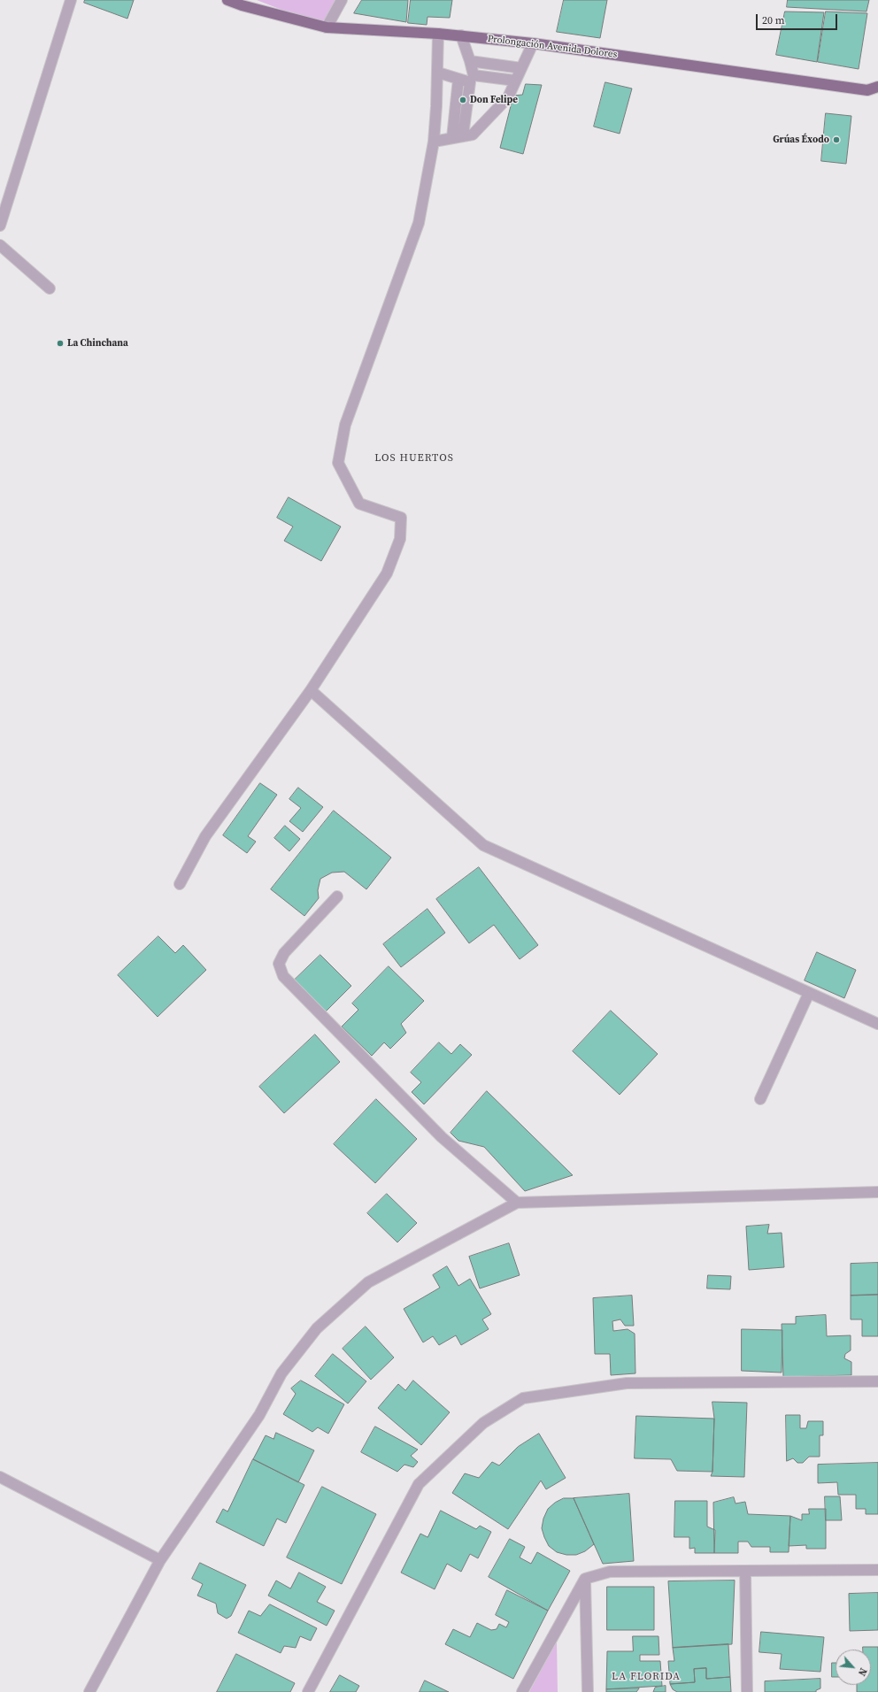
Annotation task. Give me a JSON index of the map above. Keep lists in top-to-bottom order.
{
  "streets": {
    "main road": ["Prolongación Avenida Dolores"]
  },
  "districts": ["LOS HUERTOS", "LA FLORIDA"],
  "places": ["Don Felipe", "Grúas Éxodo", "La Chinchana"],
  "scale_bar": "20 m",
  "north": "bottom right"
}
